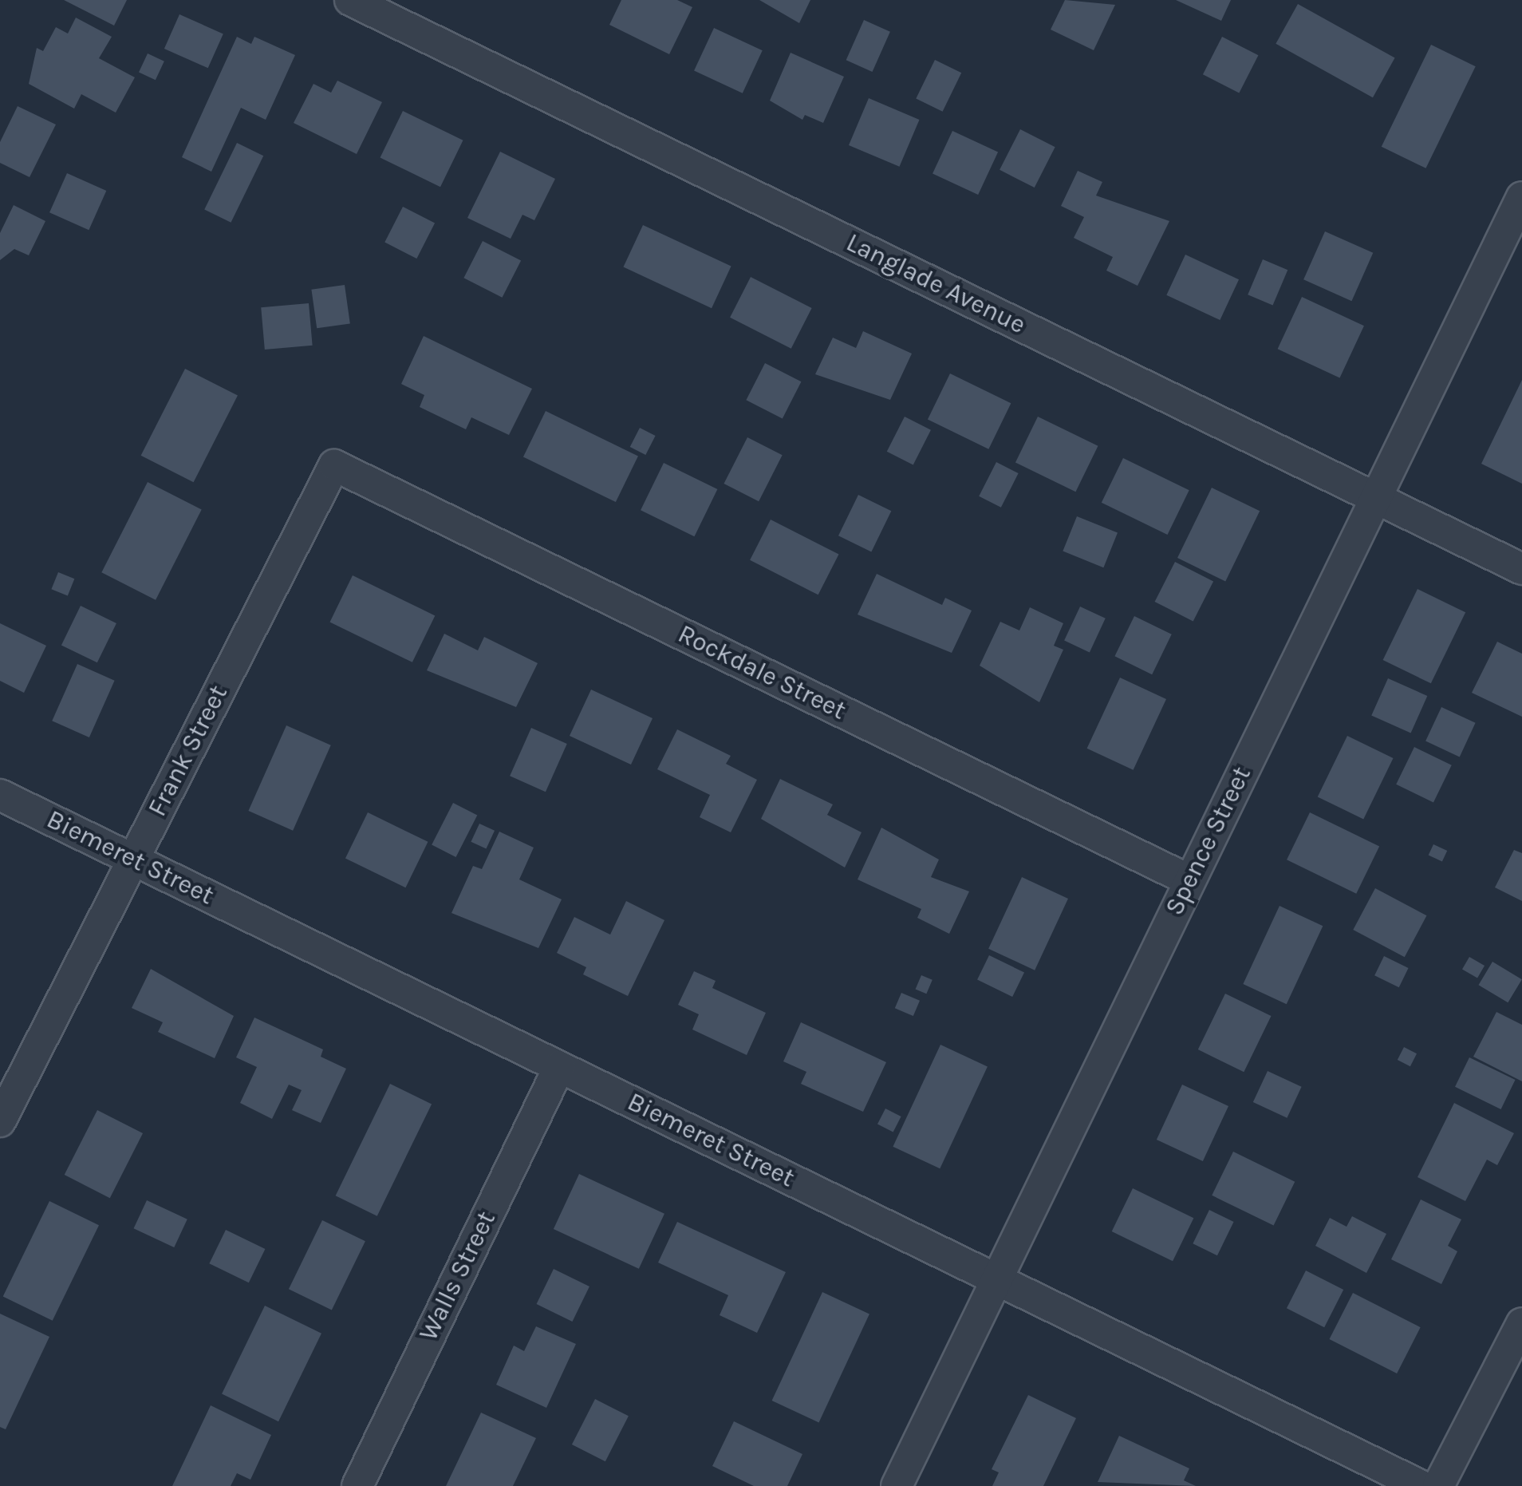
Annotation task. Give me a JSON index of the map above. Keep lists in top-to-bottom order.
{
  "streets": {
    "street": [
      "Langlade Avenue",
      "Rockdale Street",
      "Frank Street",
      "Spence Street",
      "Biemeret Street",
      "Walls Street"
    ]
  },
  "crossings": [
    ["Langlade Avenue", "Spence Street"],
    ["Rockdale Street", "Frank Street"],
    ["Rockdale Street", "Spence Street"],
    ["Frank Street", "Biemeret Street"],
    ["Spence Street", "Biemeret Street"],
    ["Biemeret Street", "Walls Street"]
  ]
}
